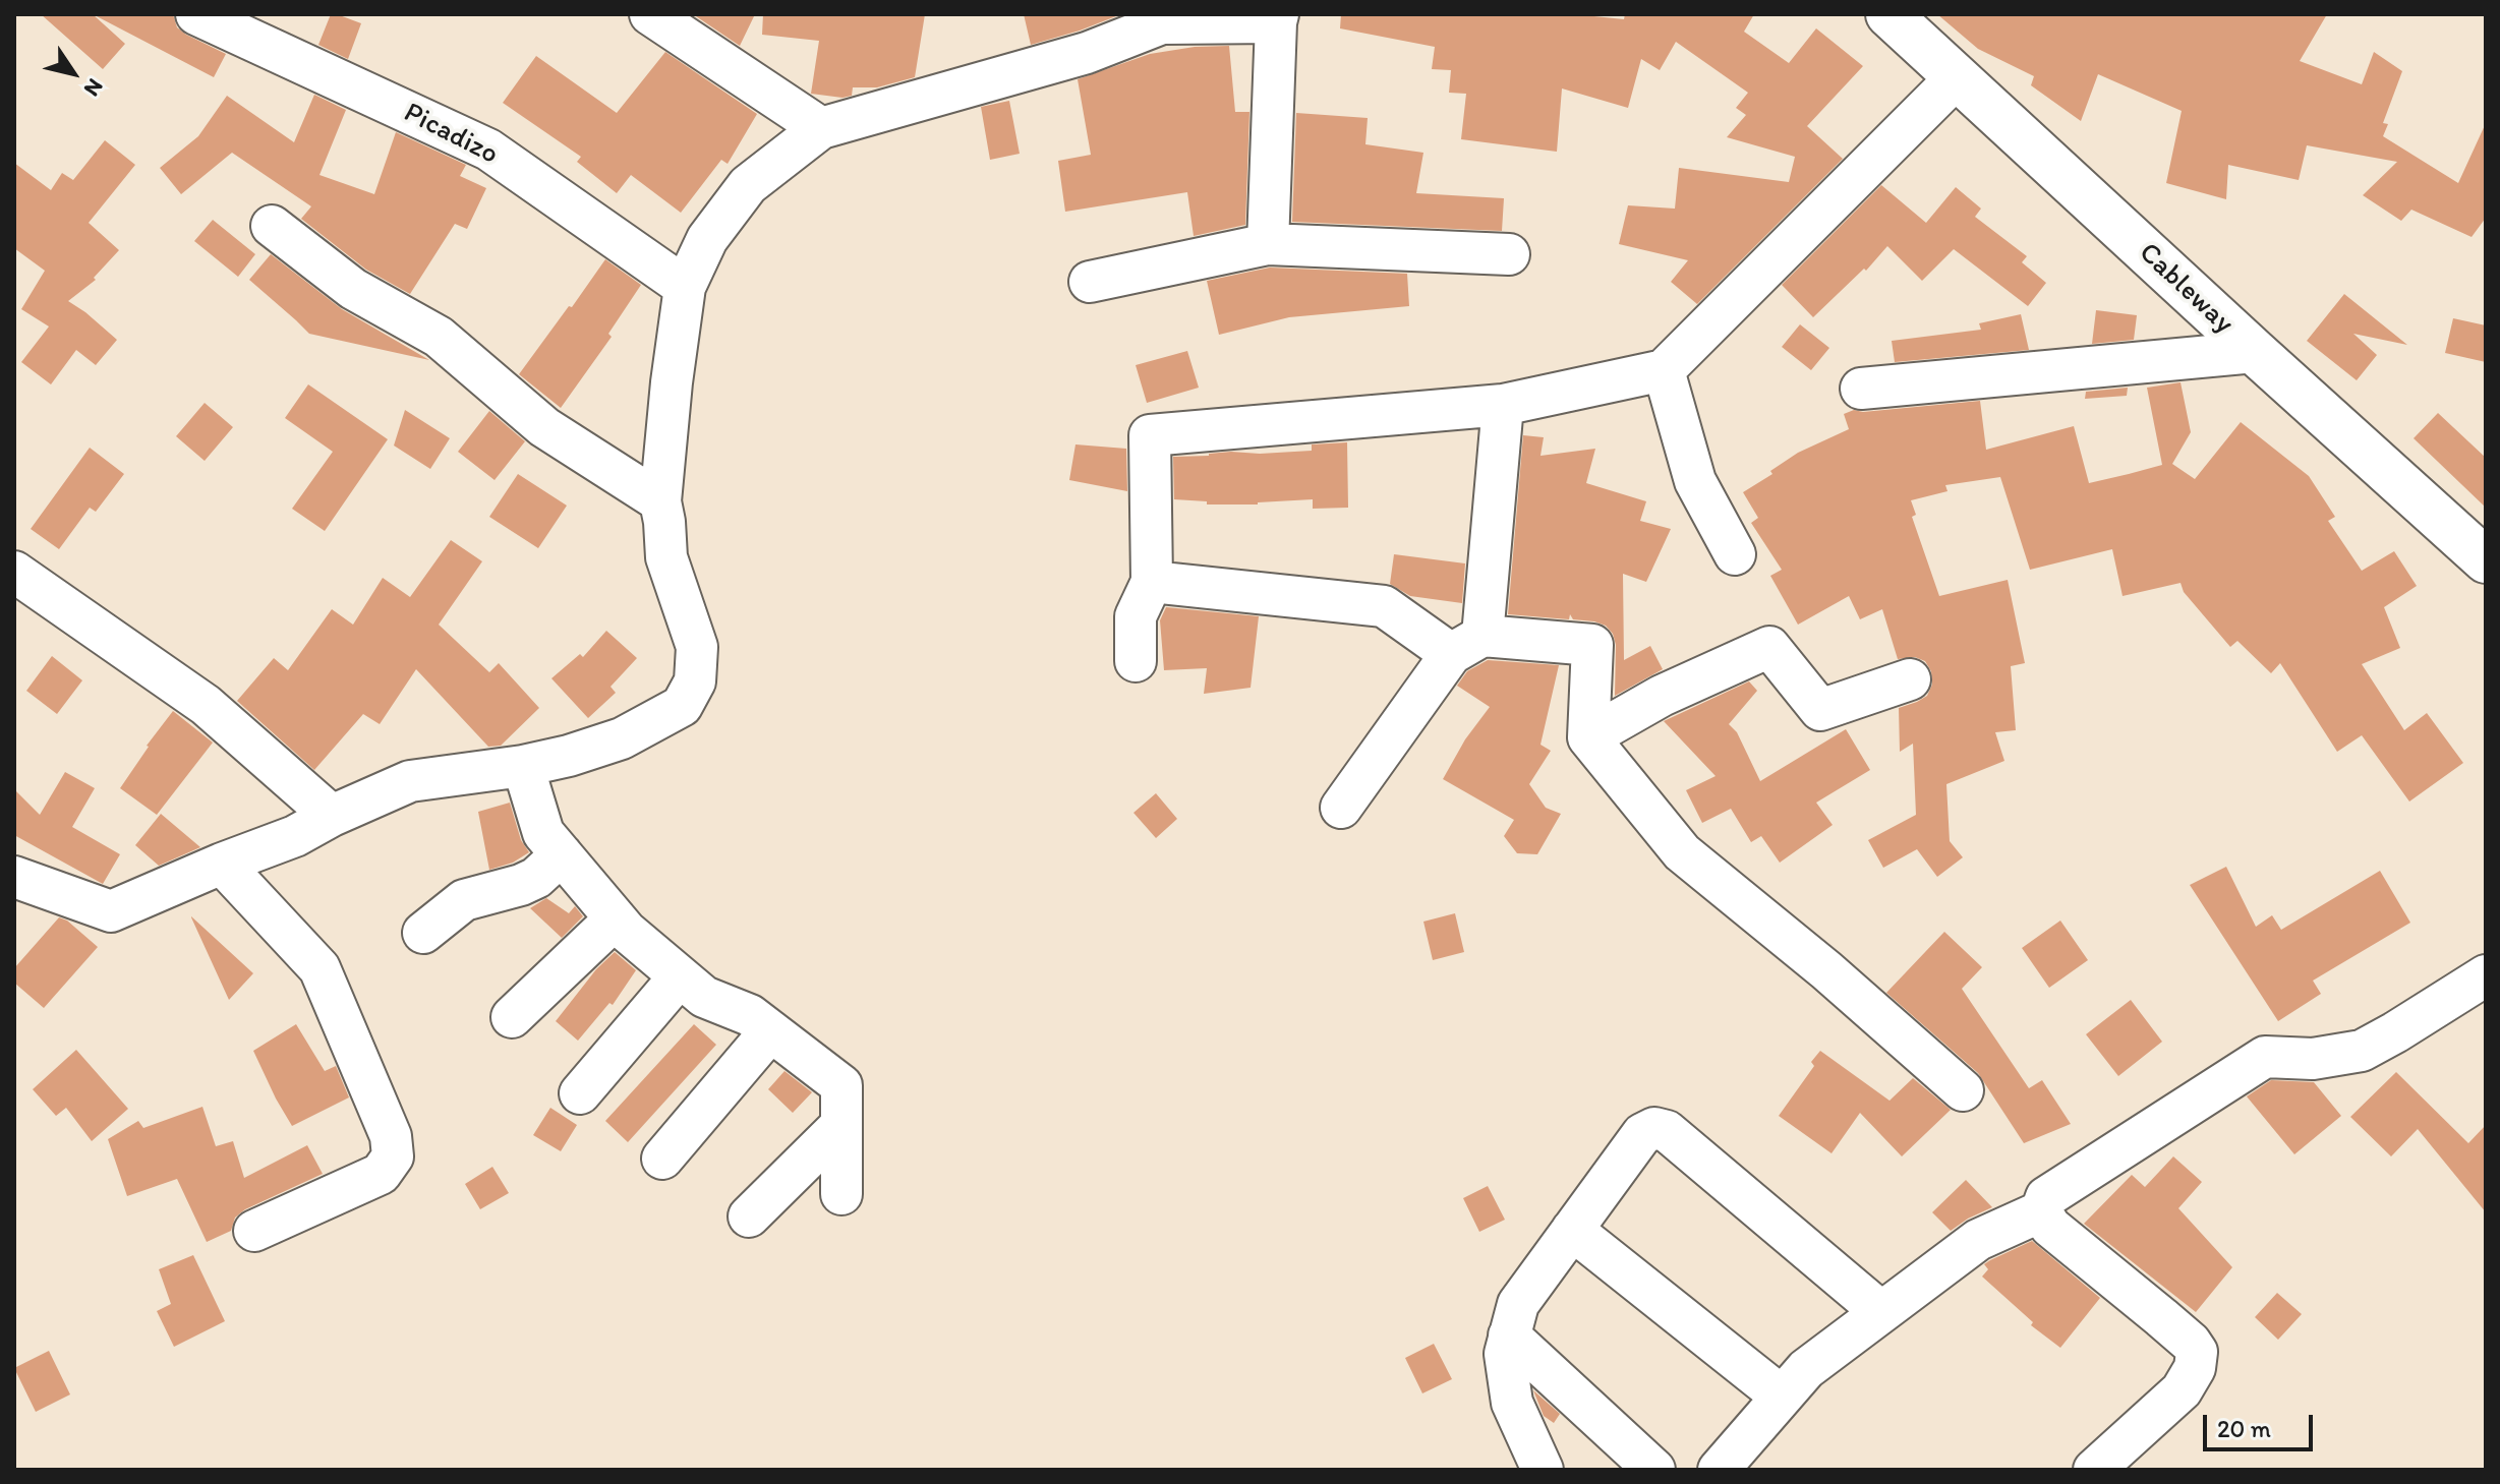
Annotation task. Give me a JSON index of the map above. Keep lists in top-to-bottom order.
{
  "streets": {
    "street": ["Picadizo", "Cableway"]
  },
  "scale_bar": "20 m",
  "north": "bottom right"
}
